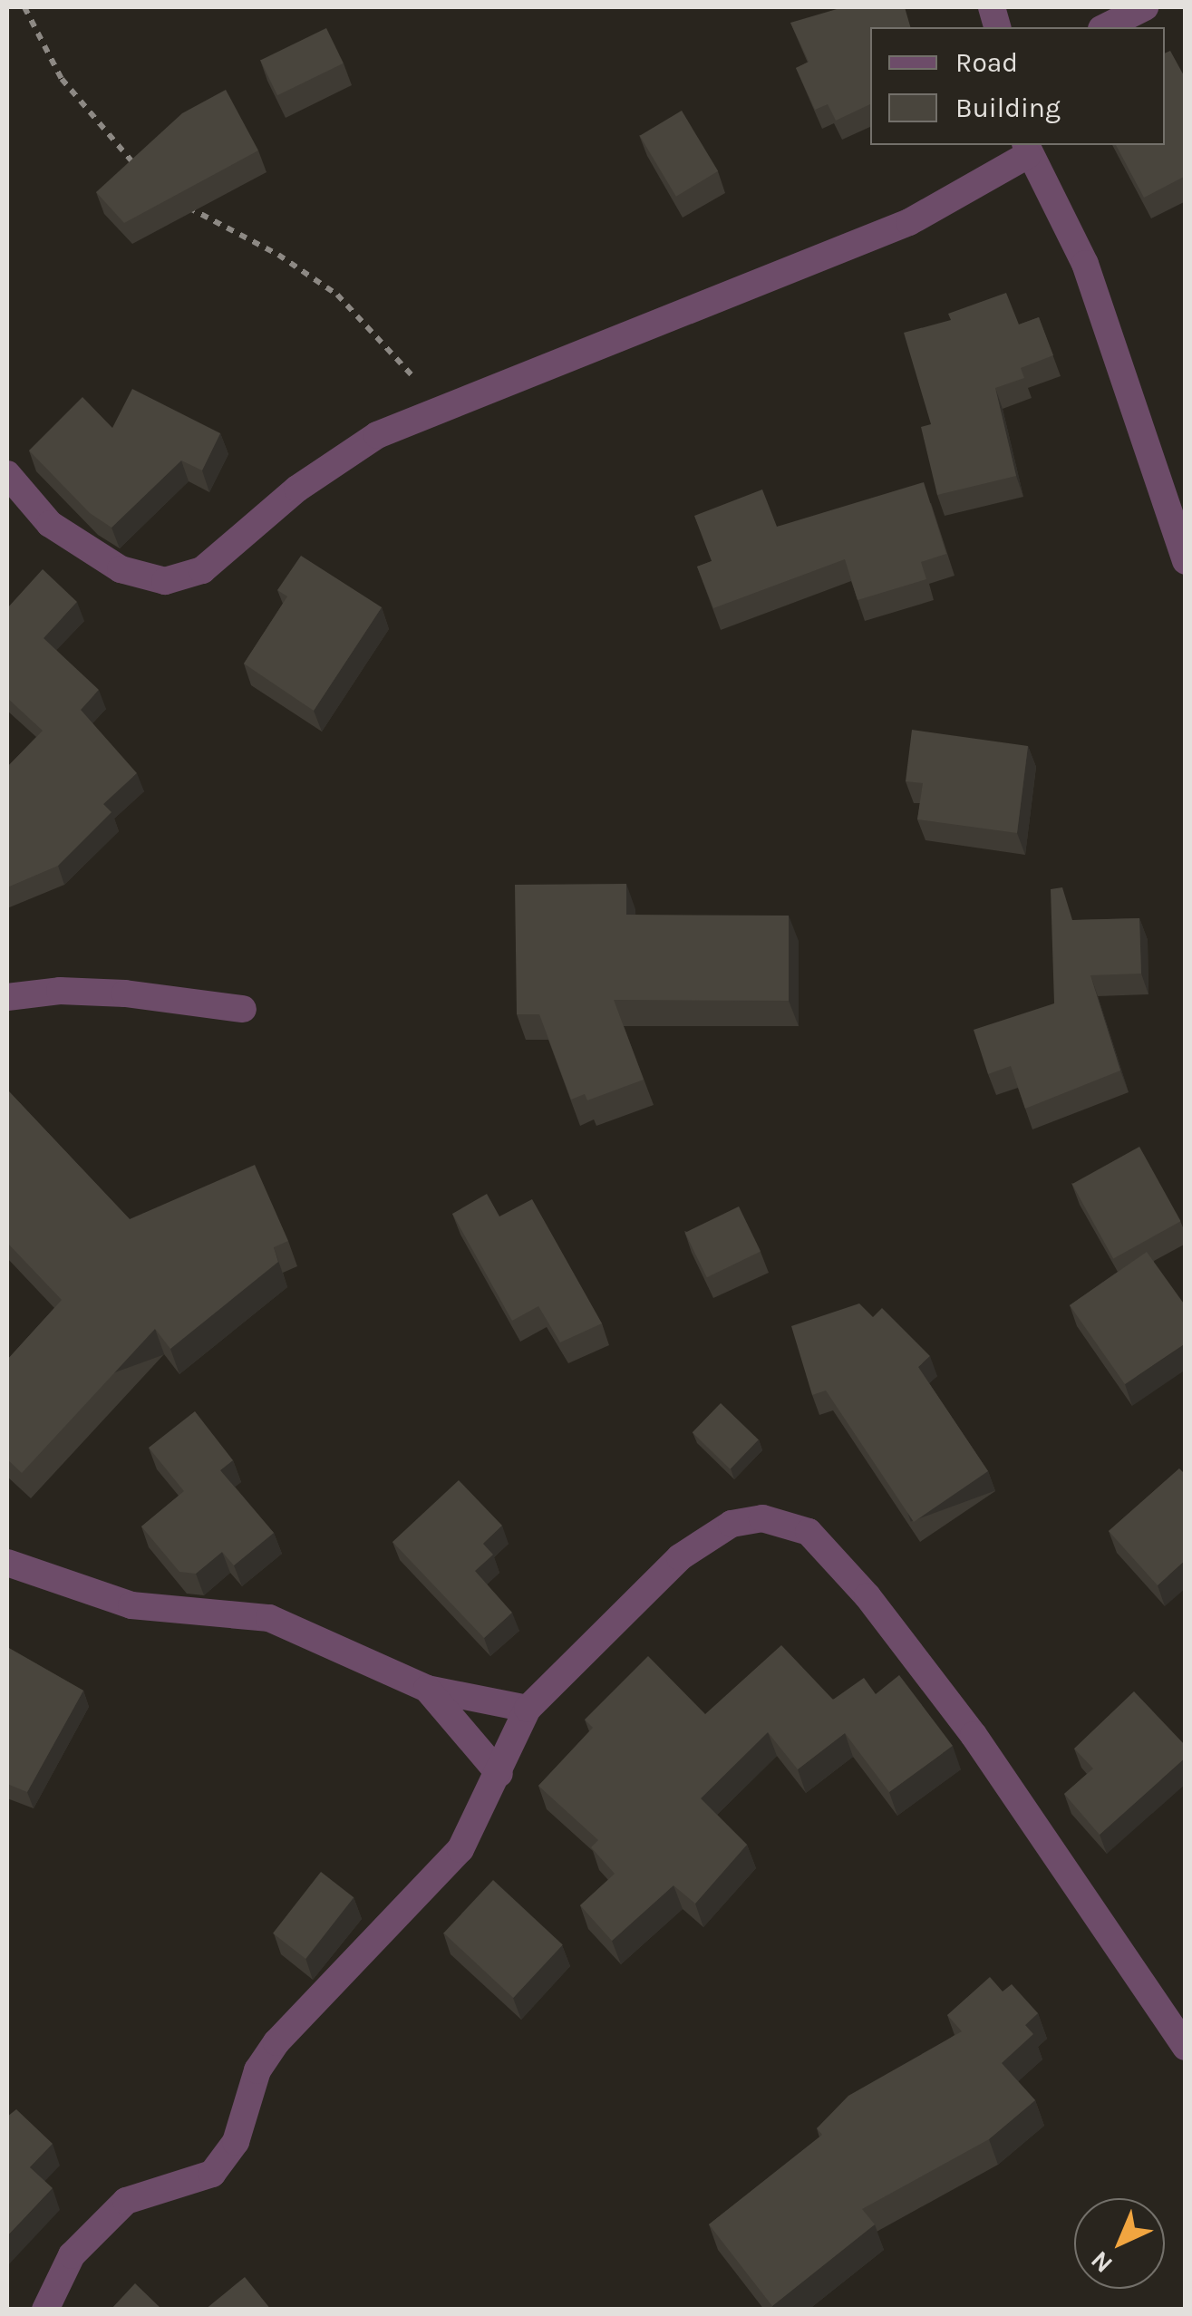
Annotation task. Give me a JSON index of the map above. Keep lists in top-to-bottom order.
{
  "legend": ["Road", "Building"],
  "north": "bottom left"
}
